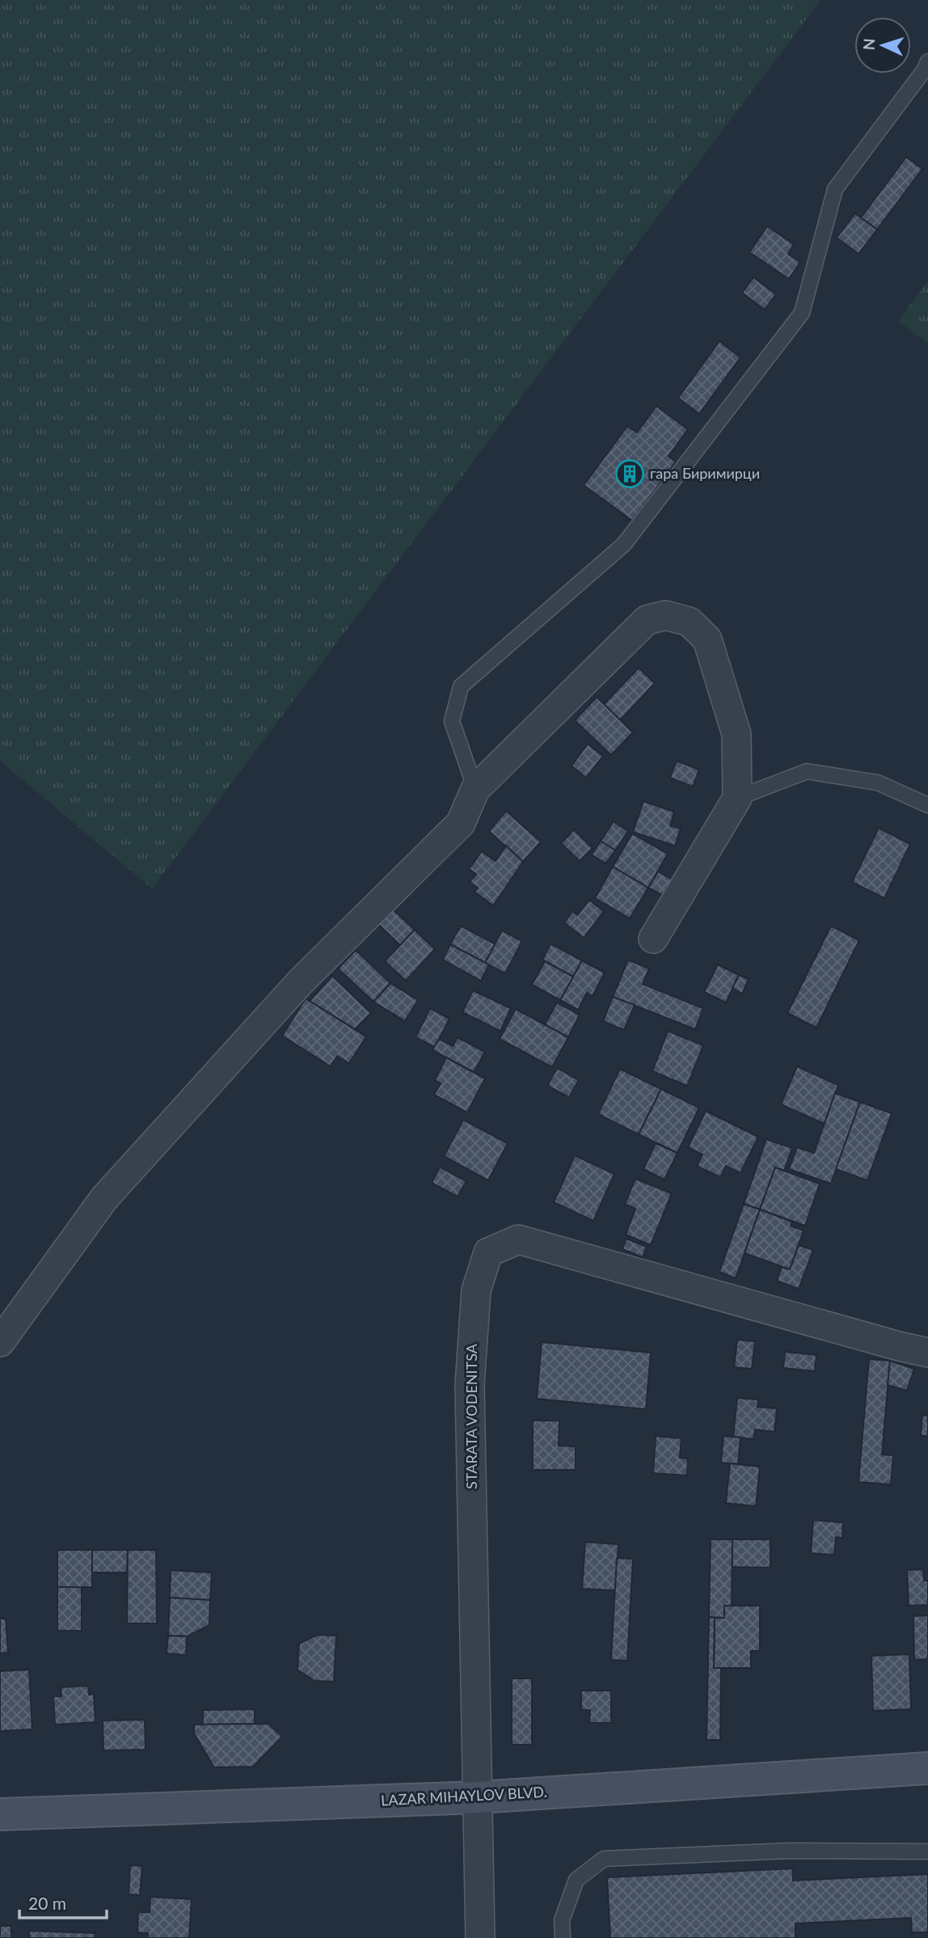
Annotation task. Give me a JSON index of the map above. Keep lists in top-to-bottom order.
{
  "streets": {
    "street": ["STARATA VODENITSA", "LAZAR MIHAYLOV BLVD."]
  },
  "crossings": [
    ["STARATA VODENITSA", "LAZAR MIHAYLOV BLVD."]
  ],
  "places": {
    "building": ["гара Биримирци"]
  },
  "scale_bar": "20 m",
  "north": "left"
}
